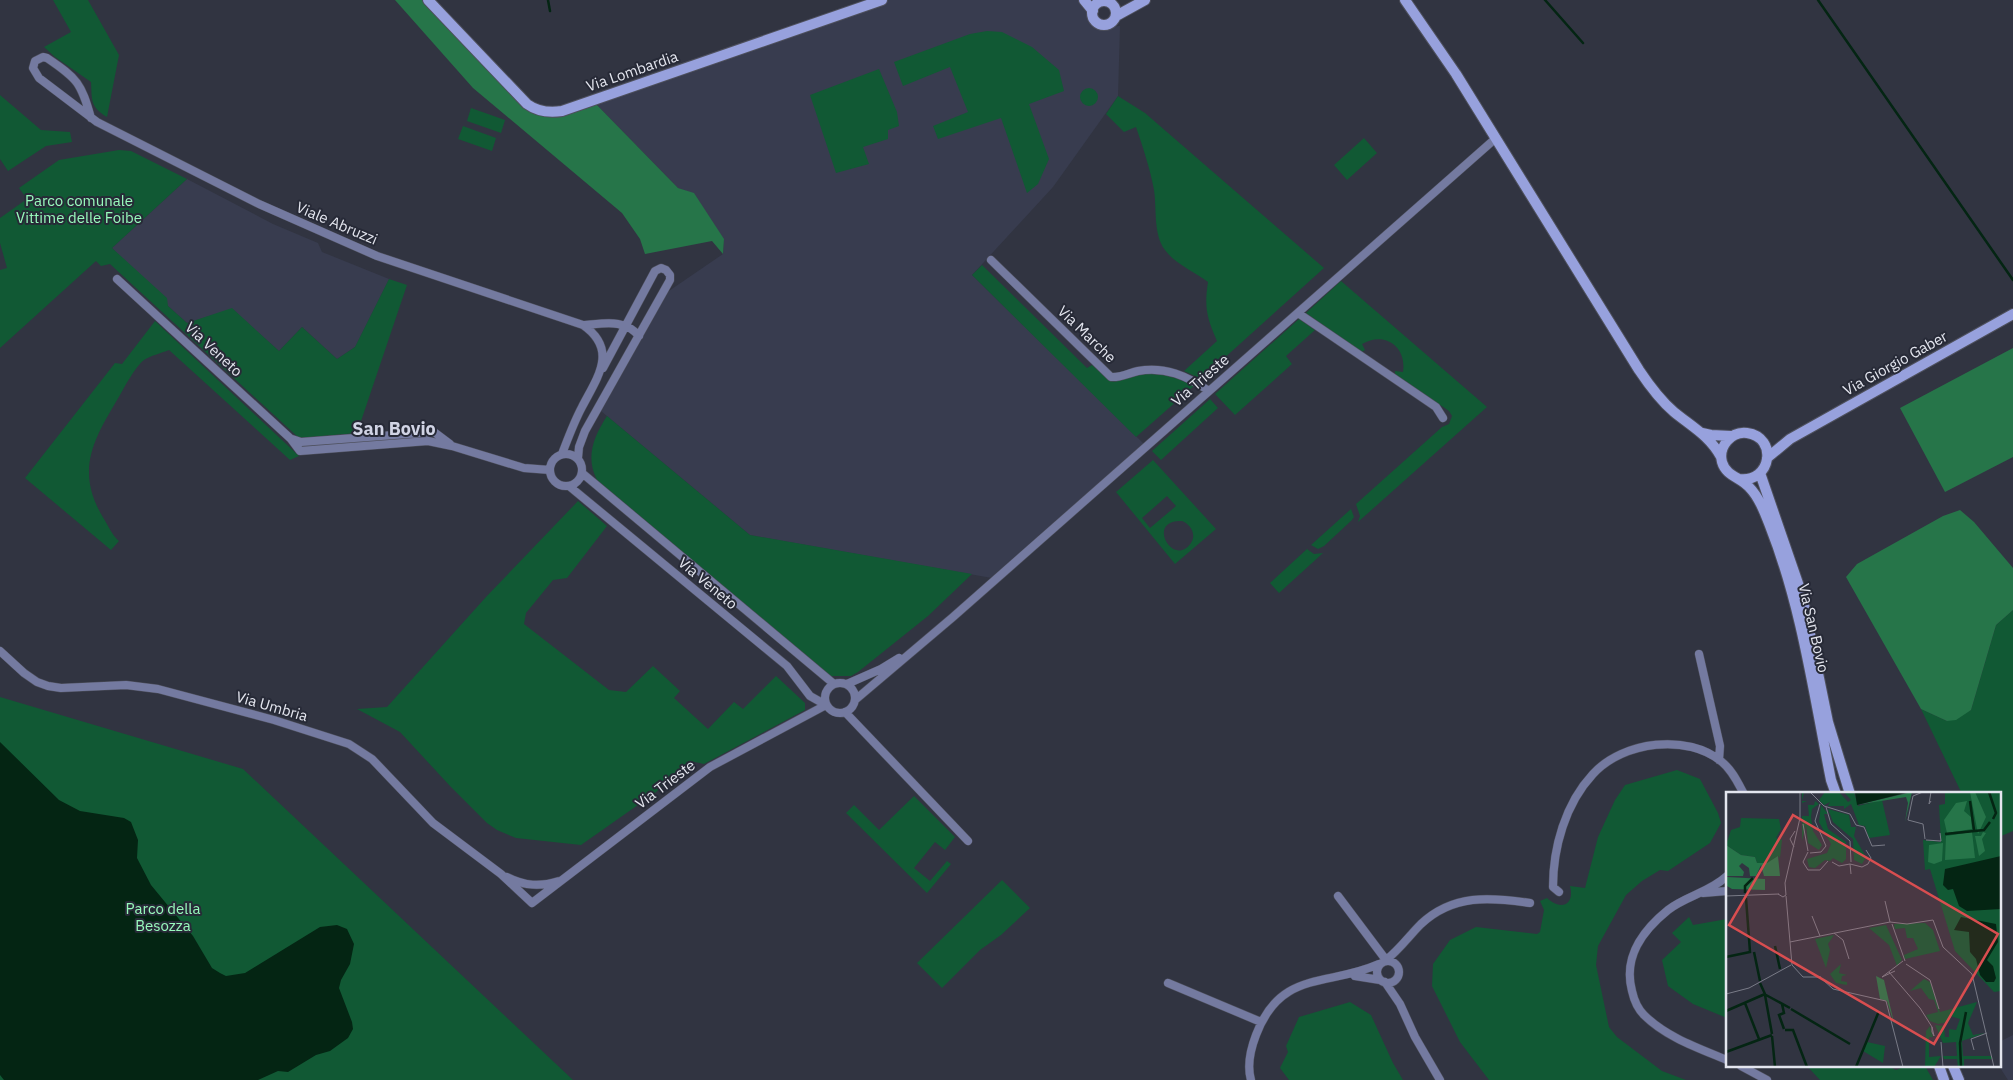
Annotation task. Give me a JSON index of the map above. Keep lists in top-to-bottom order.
{
  "streets": {
    "street": [
      "Via Lombardia",
      "Viale Abruzzi",
      "Via Marche",
      "Via Veneto",
      "Via Giorgio Gaber",
      "Via Trieste",
      "Via San Bovio",
      "Via Umbria"
    ]
  },
  "crossings": [
    ["Via Marche", "Via Trieste"],
    ["Via Veneto", "Via Trieste"],
    ["Via Giorgio Gaber", "Via San Bovio"],
    ["Via Trieste", "Via San Bovio"],
    ["Via Trieste", "Via Umbria"]
  ],
  "districts": ["San Bovio"],
  "parks": ["Parco comunale Vittime delle Foibe", "Parco della Besozza"]
}
